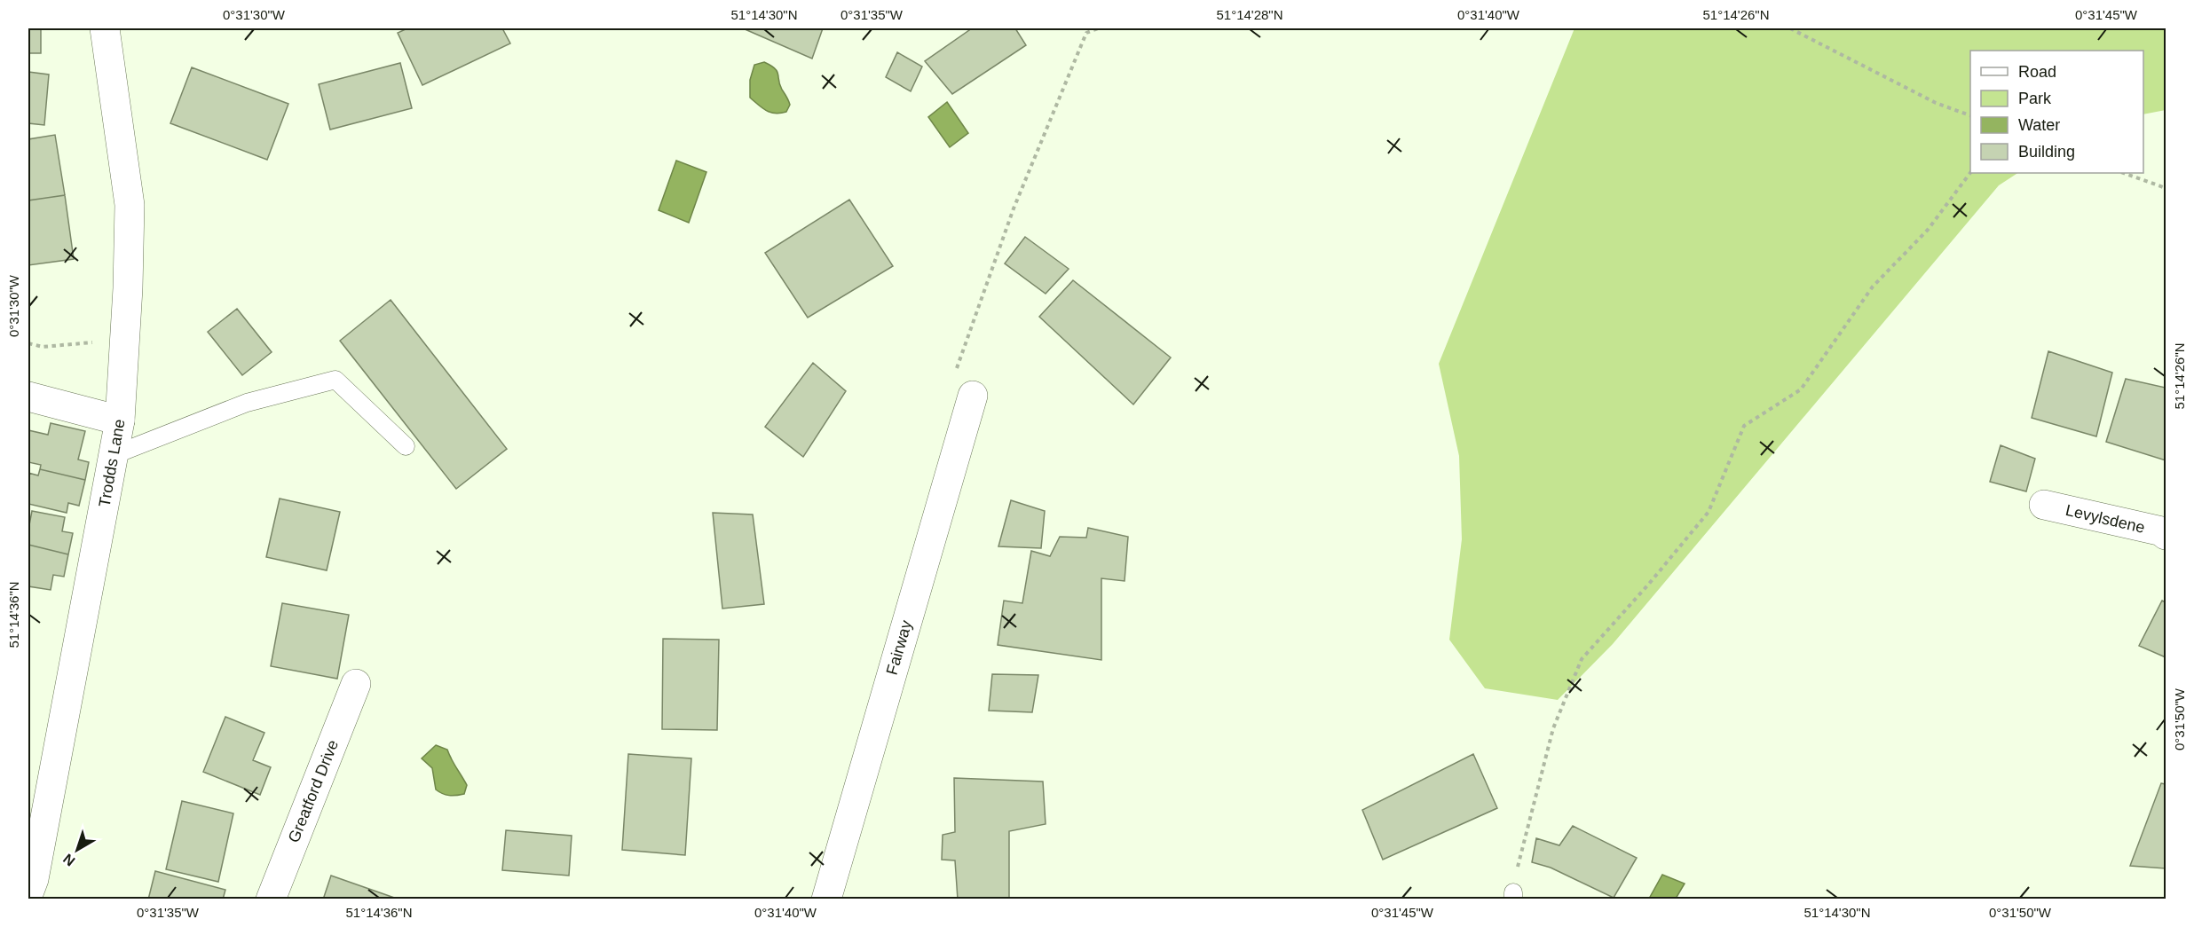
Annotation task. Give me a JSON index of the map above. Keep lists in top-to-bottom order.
{
  "streets": {
    "street": [
      "Trodds Lane",
      "Levylsdene",
      "Fairway",
      "Greatford Drive"
    ]
  },
  "legend": [
    "Road",
    "Park",
    "Water",
    "Building"
  ],
  "north": "bottom left",
  "coordinates": [
    "0°31'30\"W",
    "51°14'30\"N",
    "0°31'35\"W",
    "51°14'28\"N",
    "0°31'40\"W",
    "51°14'26\"N",
    "0°31'45\"W",
    "51°14'36\"N",
    "0°31'50\"W"
  ]
}
